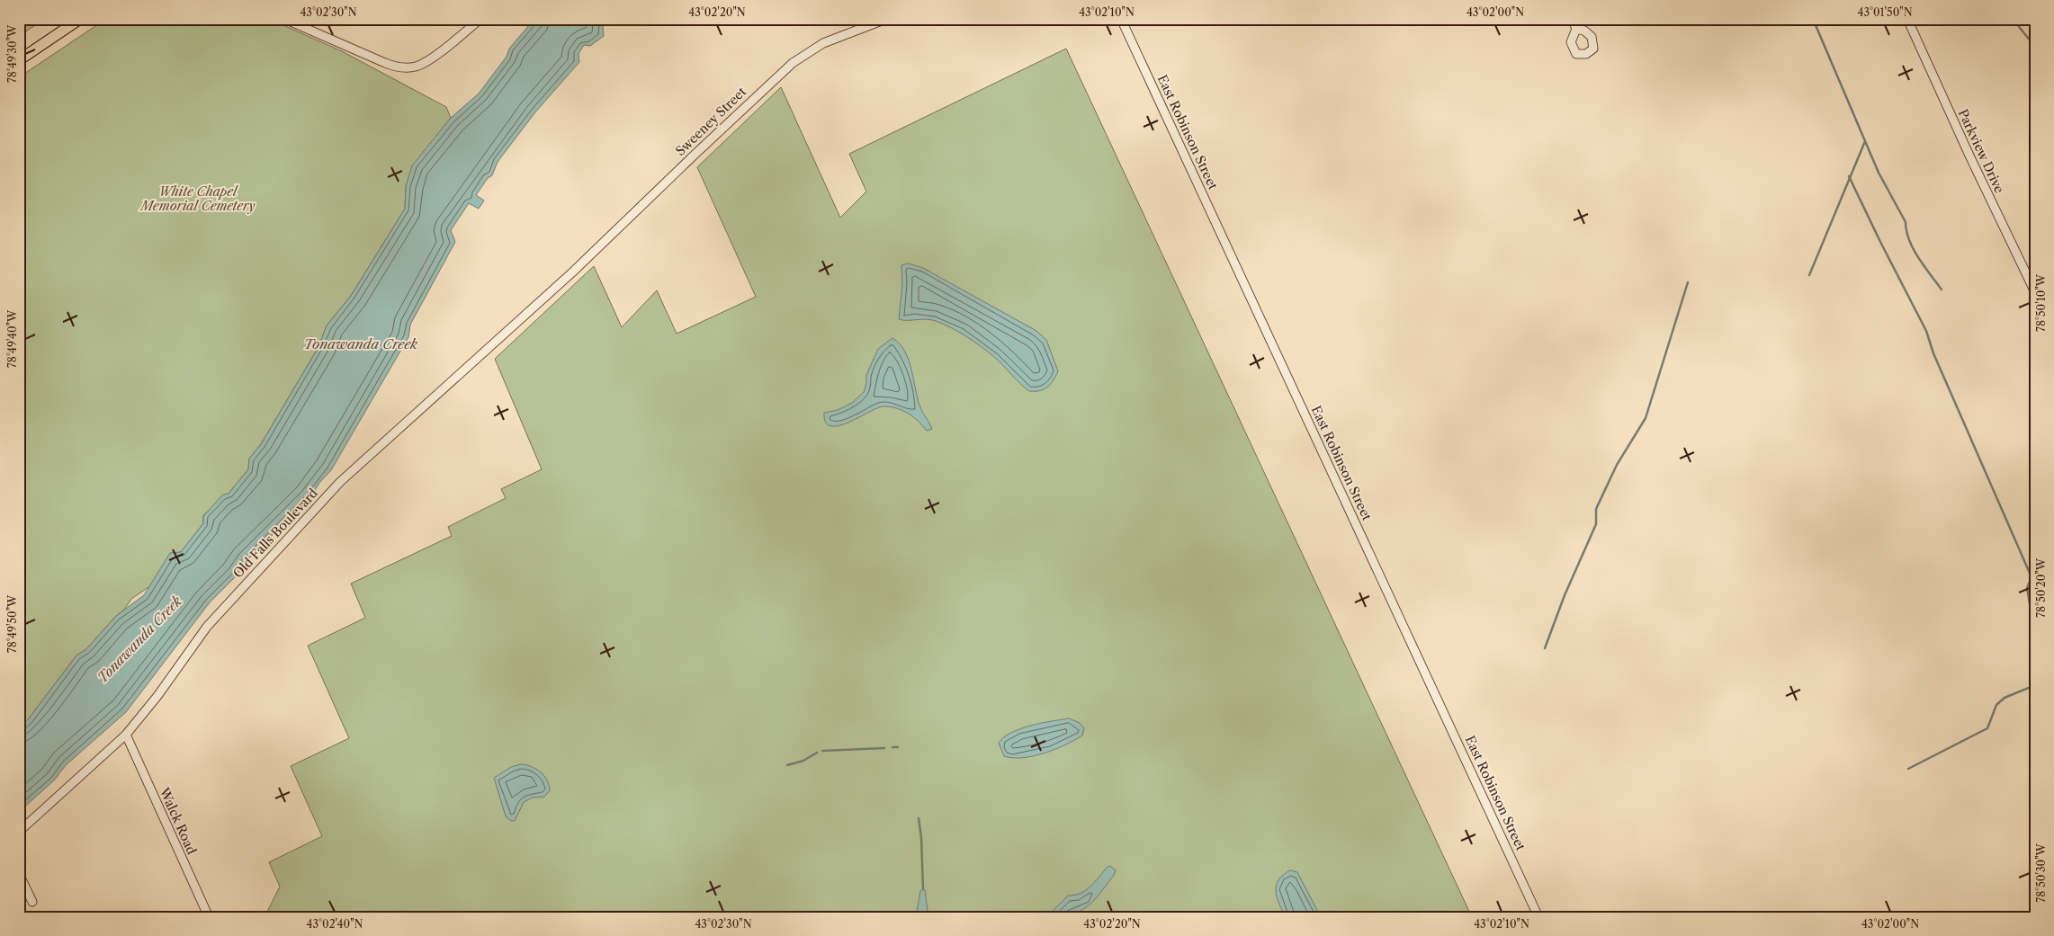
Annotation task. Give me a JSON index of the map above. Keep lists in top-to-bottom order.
{
  "streets": {
    "street": [
      "Sweeney Street",
      "East Robinson Street",
      "Parkview Drive",
      "Old Falls Boulevard",
      "Walck Road"
    ]
  },
  "crossings": [
    ["Sweeney Street", "Old Falls Boulevard"],
    ["Old Falls Boulevard", "Walck Road"]
  ],
  "water": ["Tonawanda Creek"],
  "parks": ["White Chapel Memorial Cemetery"],
  "coordinates": [
    "43°02'30\"N",
    "43°02'20\"N",
    "43°02'10\"N",
    "43°02'00\"N",
    "43°01'50\"N",
    "78°49'30\"W",
    "78°50'10\"W",
    "78°49'40\"W",
    "78°50'20\"W",
    "78°49'50\"W",
    "78°50'30\"W",
    "43°02'40\"N"
  ]
}
